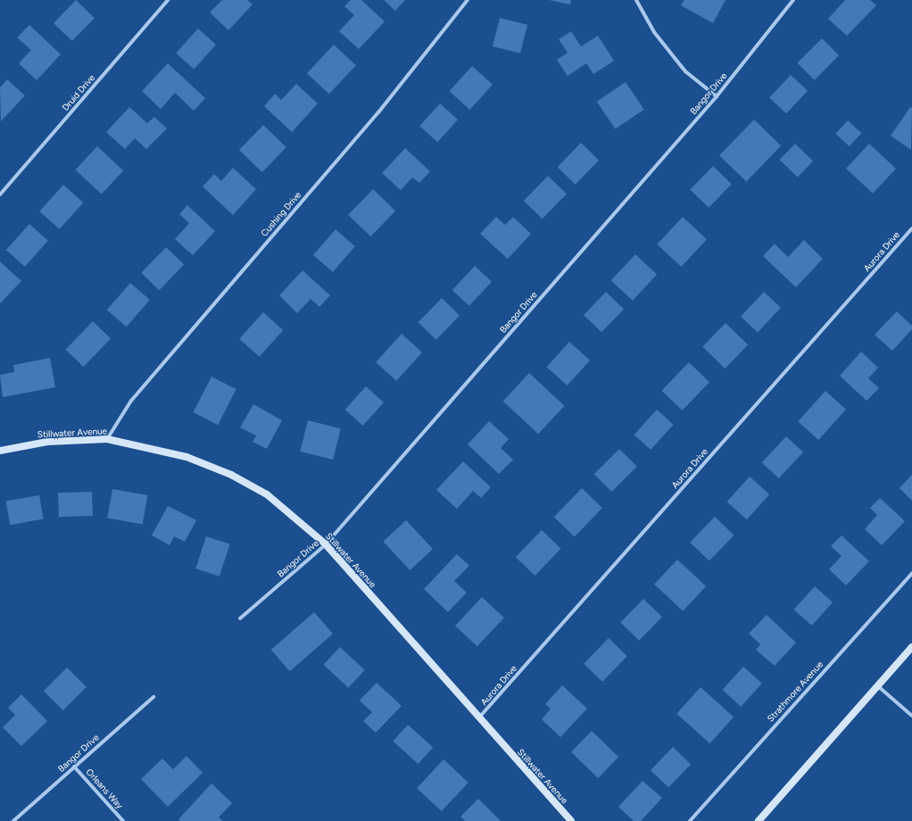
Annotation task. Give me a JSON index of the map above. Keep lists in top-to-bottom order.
{
  "streets": {
    "street": [
      "Druid Drive",
      "Bangor Drive",
      "Cushing Drive",
      "Aurora Drive",
      "Stillwater Avenue",
      "Strathmore Avenue",
      "Orleans Way"
    ]
  },
  "crossings": [
    ["Bangor Drive", "Stillwater Avenue"],
    ["Bangor Drive", "Orleans Way"],
    ["Cushing Drive", "Stillwater Avenue"],
    ["Aurora Drive", "Stillwater Avenue"]
  ]
}
